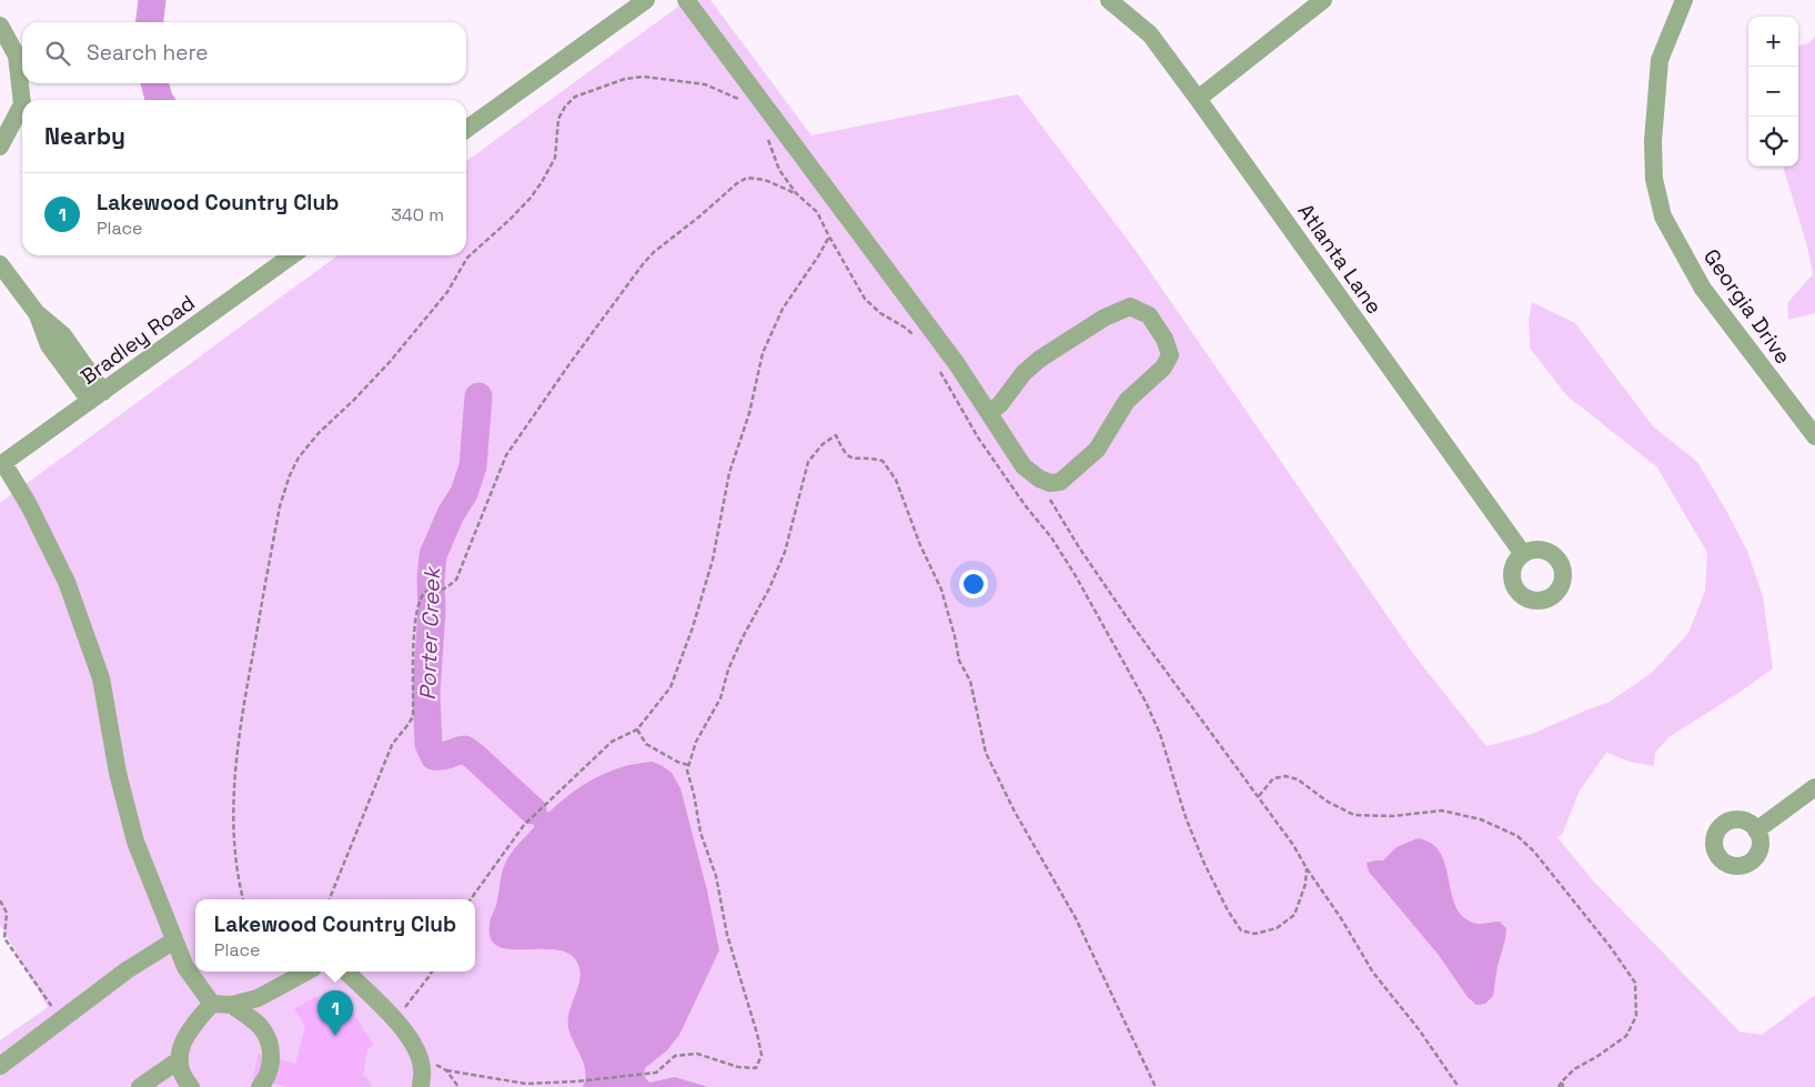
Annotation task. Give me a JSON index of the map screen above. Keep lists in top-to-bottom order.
{
  "streets": {
    "street": ["Atlanta Lane", "Georgia Drive", "Bradley Road"]
  },
  "water": ["Porter Creek"],
  "page": {
    "map_buttons": ["+", "−"],
    "search": "Search here",
    "heading": "Nearby",
    "list": [
      {
        "mark": "1",
        "name": "Lakewood Country Club",
        "note": "Place",
        "value": "340 m"
      }
    ],
    "popup": ["Lakewood Country Club", "Place"],
    "pins": "1"
  }
}
